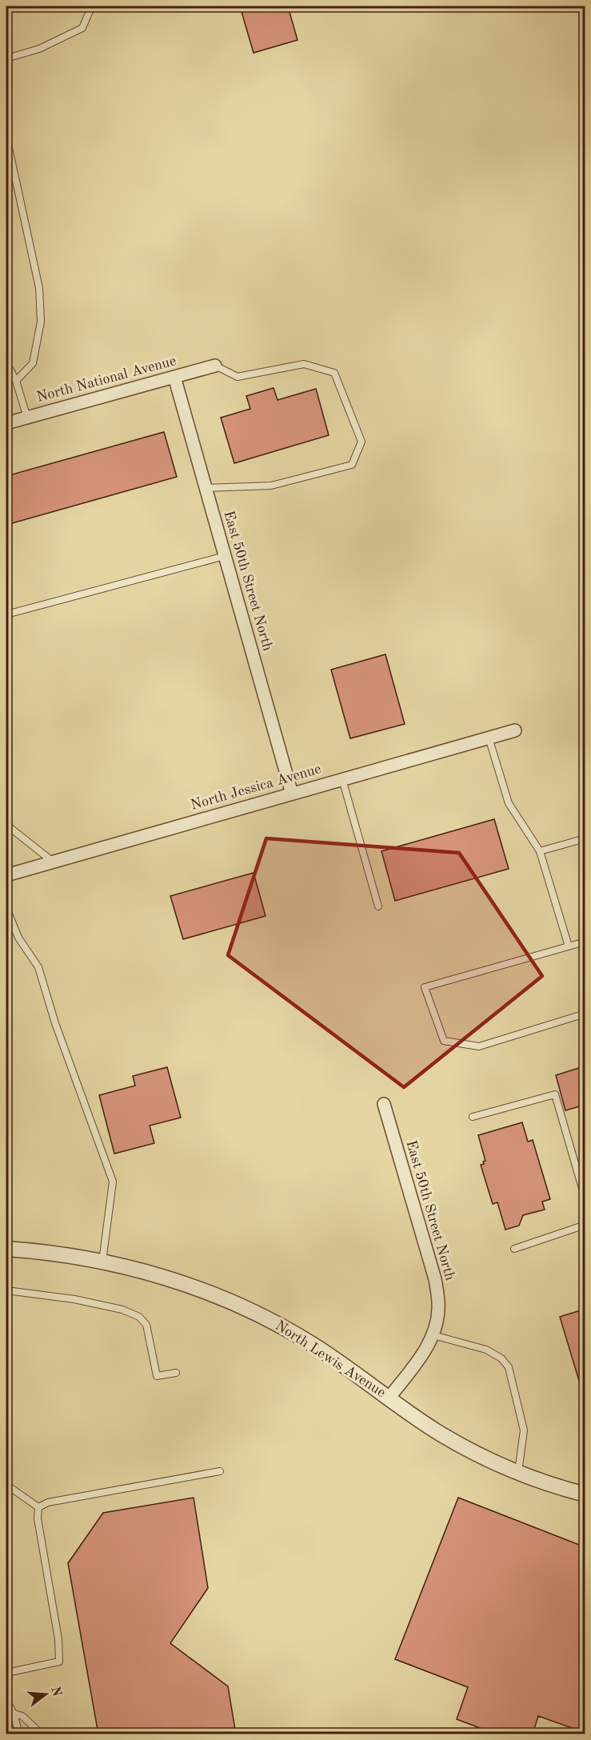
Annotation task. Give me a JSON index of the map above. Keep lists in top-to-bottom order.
{
  "streets": {
    "street": [
      "North National Avenue",
      "East 50th Street North",
      "North Jessica Avenue",
      "North Lewis Avenue"
    ]
  },
  "crossings": [
    ["North National Avenue", "East 50th Street North"],
    ["East 50th Street North", "North Jessica Avenue"],
    ["East 50th Street North", "North Lewis Avenue"]
  ],
  "north": "right"
}
